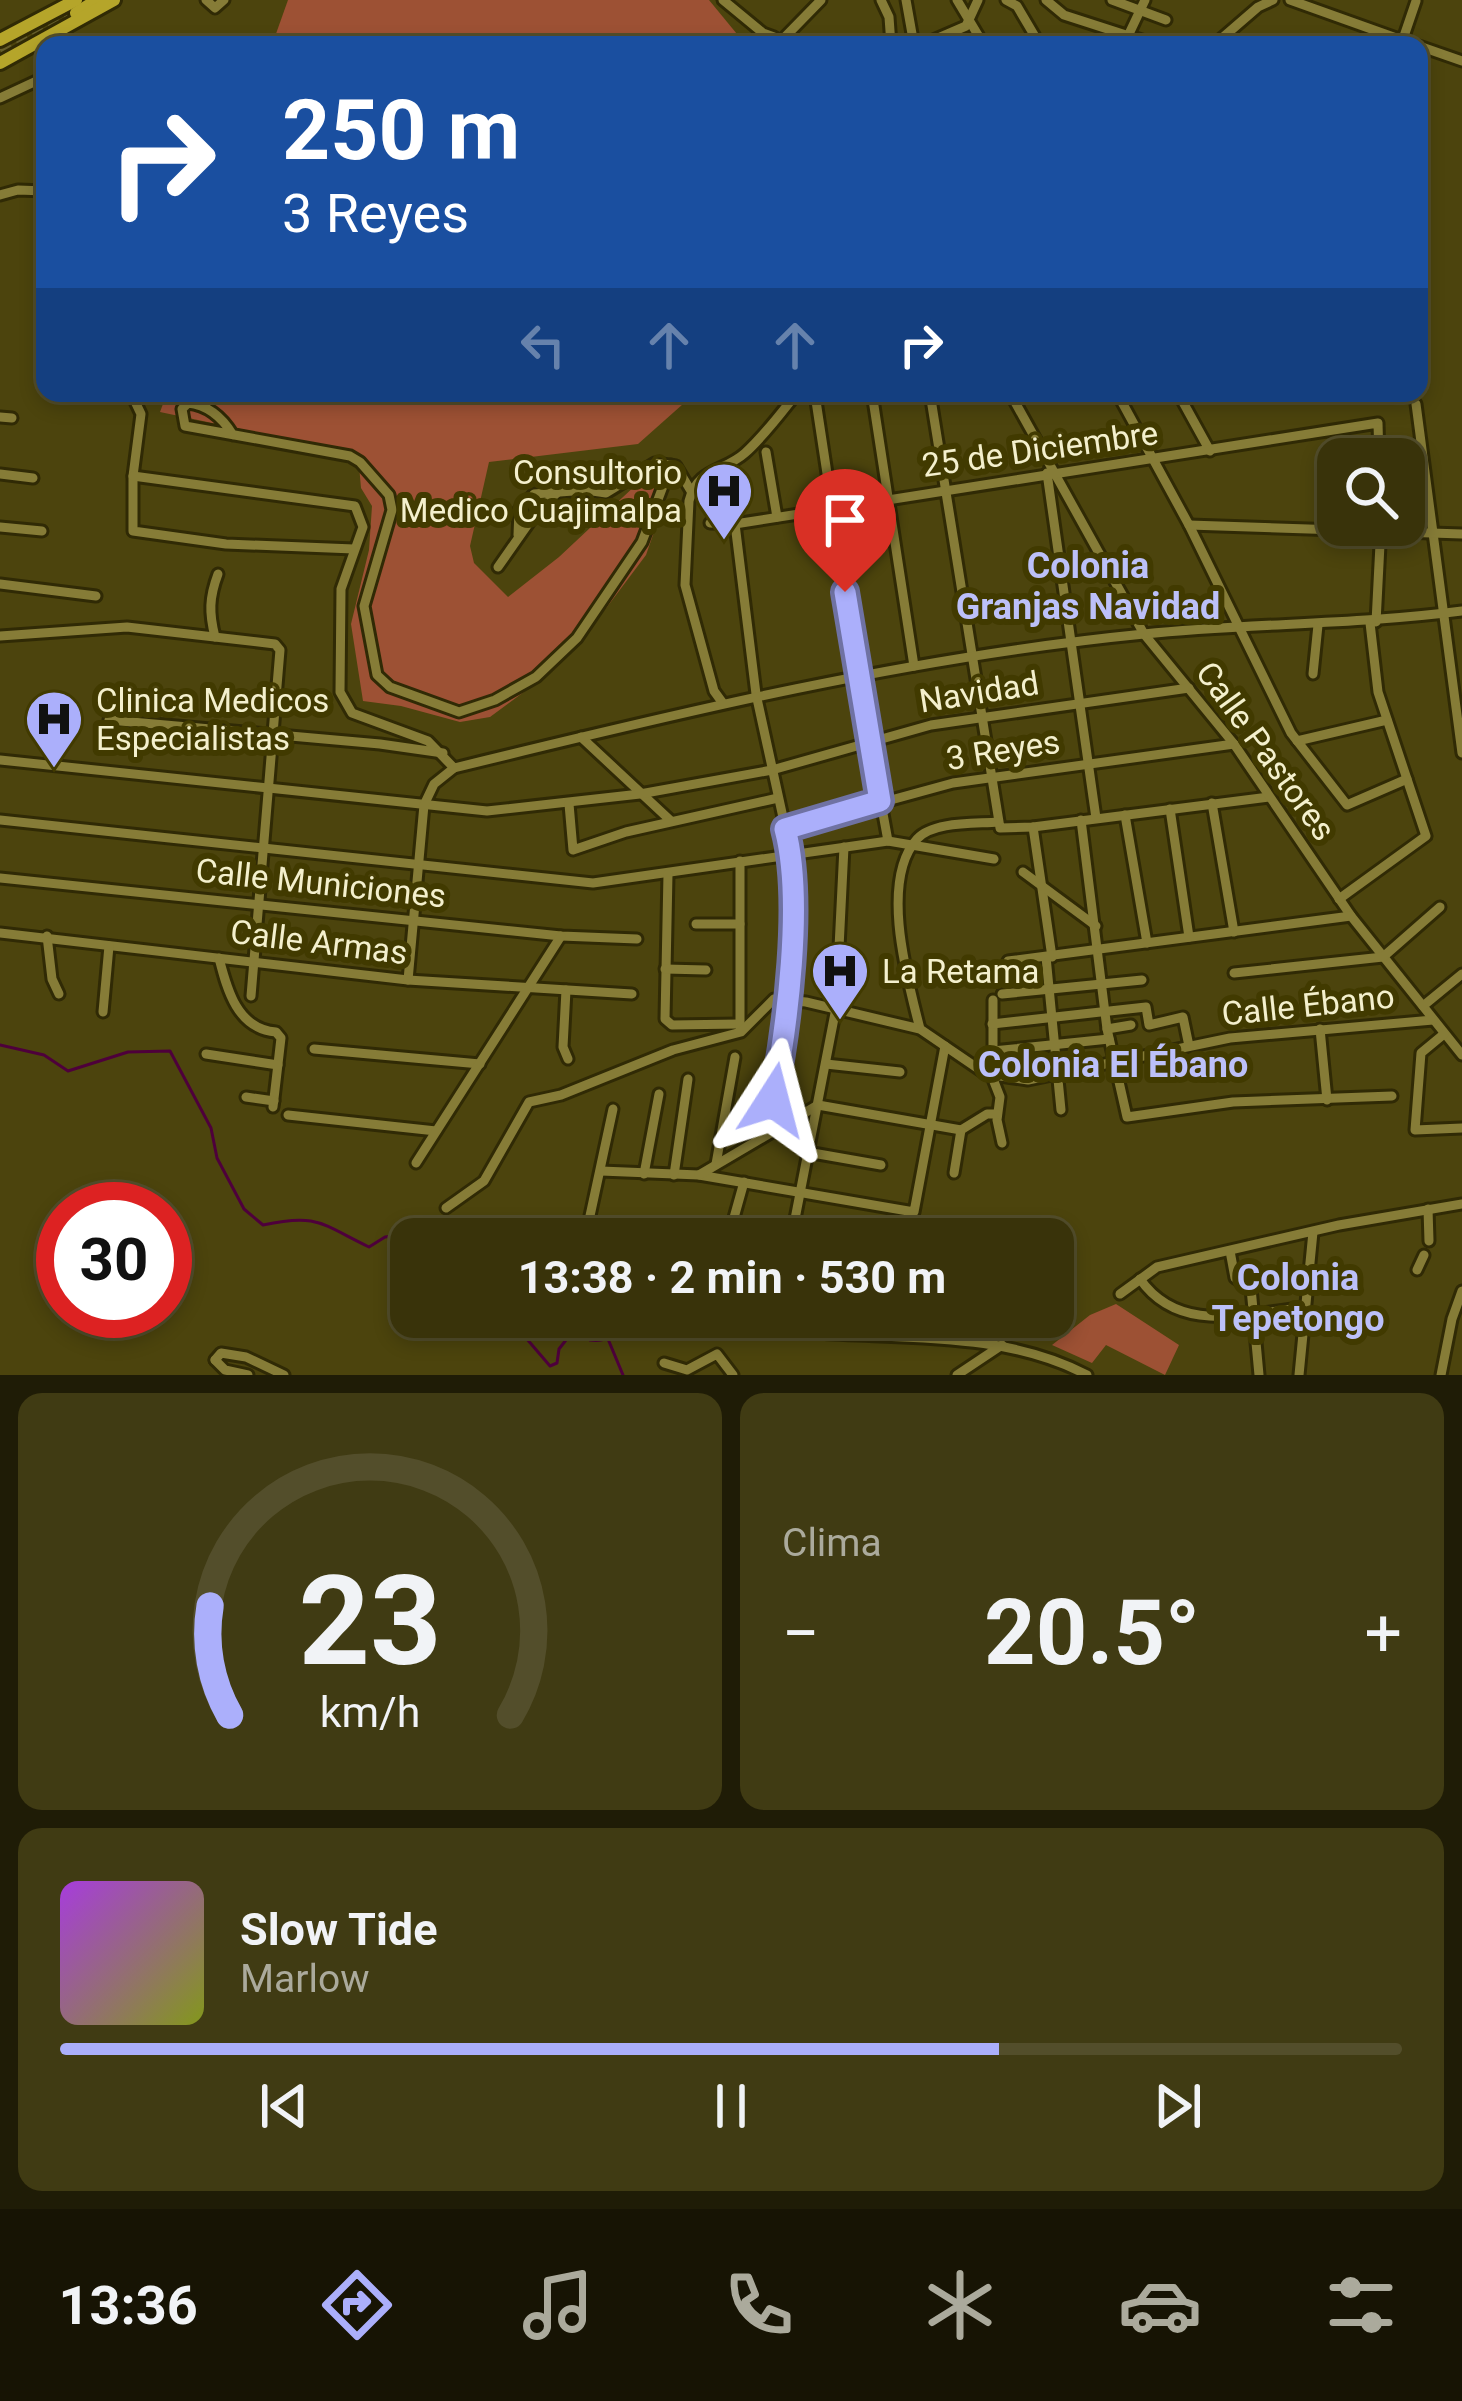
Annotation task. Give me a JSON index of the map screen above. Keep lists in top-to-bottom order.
{
  "streets": {
    "street": [
      "25 de Diciembre",
      "Navidad",
      "3 Reyes",
      "Calle Pastores",
      "Calle Municiones",
      "Calle Armas",
      "Calle Ébano"
    ]
  },
  "crossings": [
    ["25 de Diciembre", "Calle Pastores"],
    ["Navidad", "Calle Pastores"],
    ["3 Reyes", "Calle Pastores"],
    ["Calle Pastores", "Calle Ébano"]
  ],
  "districts": ["Colonia Granjas Navidad", "Colonia El Ébano", "Colonia Tepetongo"],
  "places": {
    "hospital": ["Consultorio Medico Cuajimalpa", "Clinica Medicos Especialistas", "La Retama"]
  },
  "page": {
    "turn": ["250 m", "3 Reyes"],
    "limit": "30",
    "trip": "13:38 · 2 min · 530 m",
    "tile": "Clima",
    "heat": ["−", "20.5°", "+"],
    "song": ["Slow Tide", "Marlow"],
    "tabs": "13:36",
    "gauge": ["23", "km/h"]
  }
}
